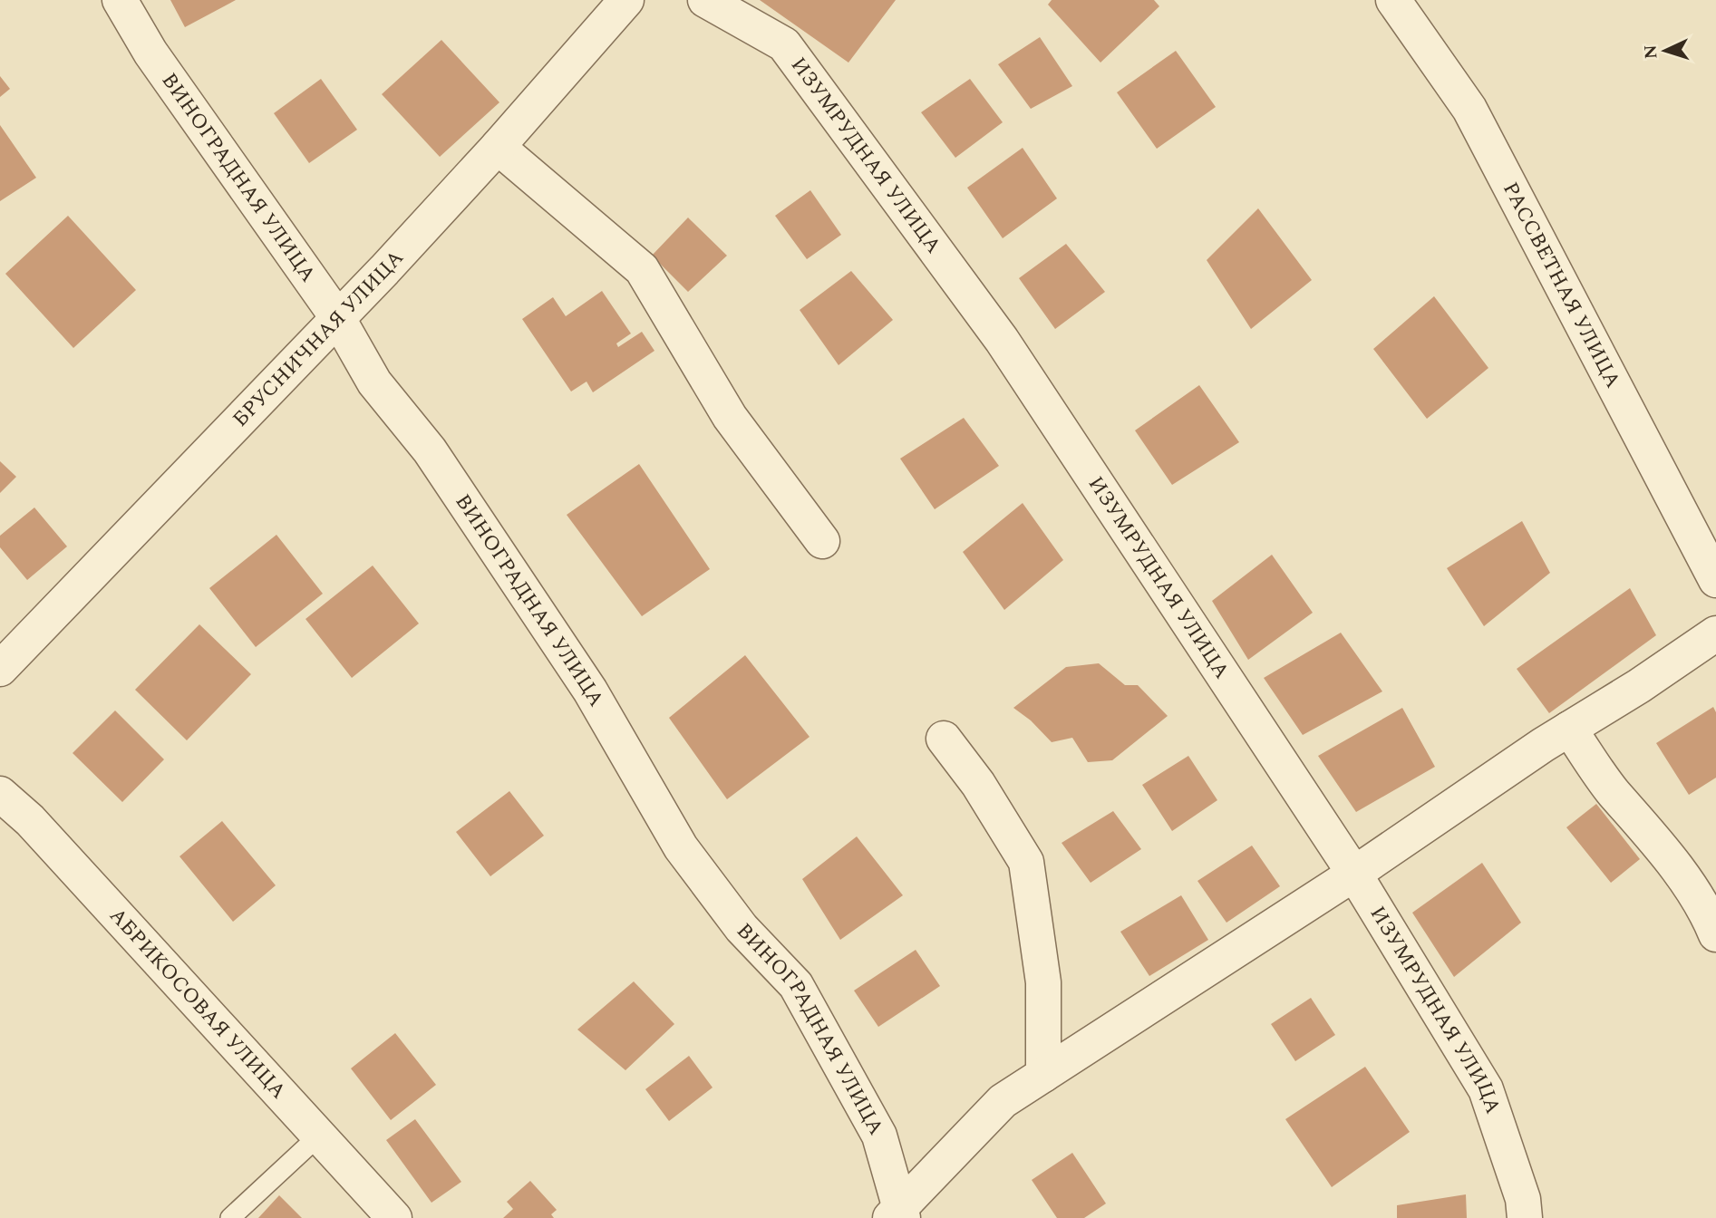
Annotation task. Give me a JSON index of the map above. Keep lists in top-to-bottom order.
{
  "streets": {
    "street": [
      "ИЗУМРУДНАЯ УЛИЦА",
      "ВИНОГРАДНАЯ УЛИЦА",
      "РАССВЕТНАЯ УЛИЦА",
      "БРУСНИЧНАЯ УЛИЦА",
      "АБРИКОСОВАЯ УЛИЦА"
    ]
  },
  "crossings": [
    ["ВИНОГРАДНАЯ УЛИЦА", "БРУСНИЧНАЯ УЛИЦА"]
  ],
  "north": "left"
}
